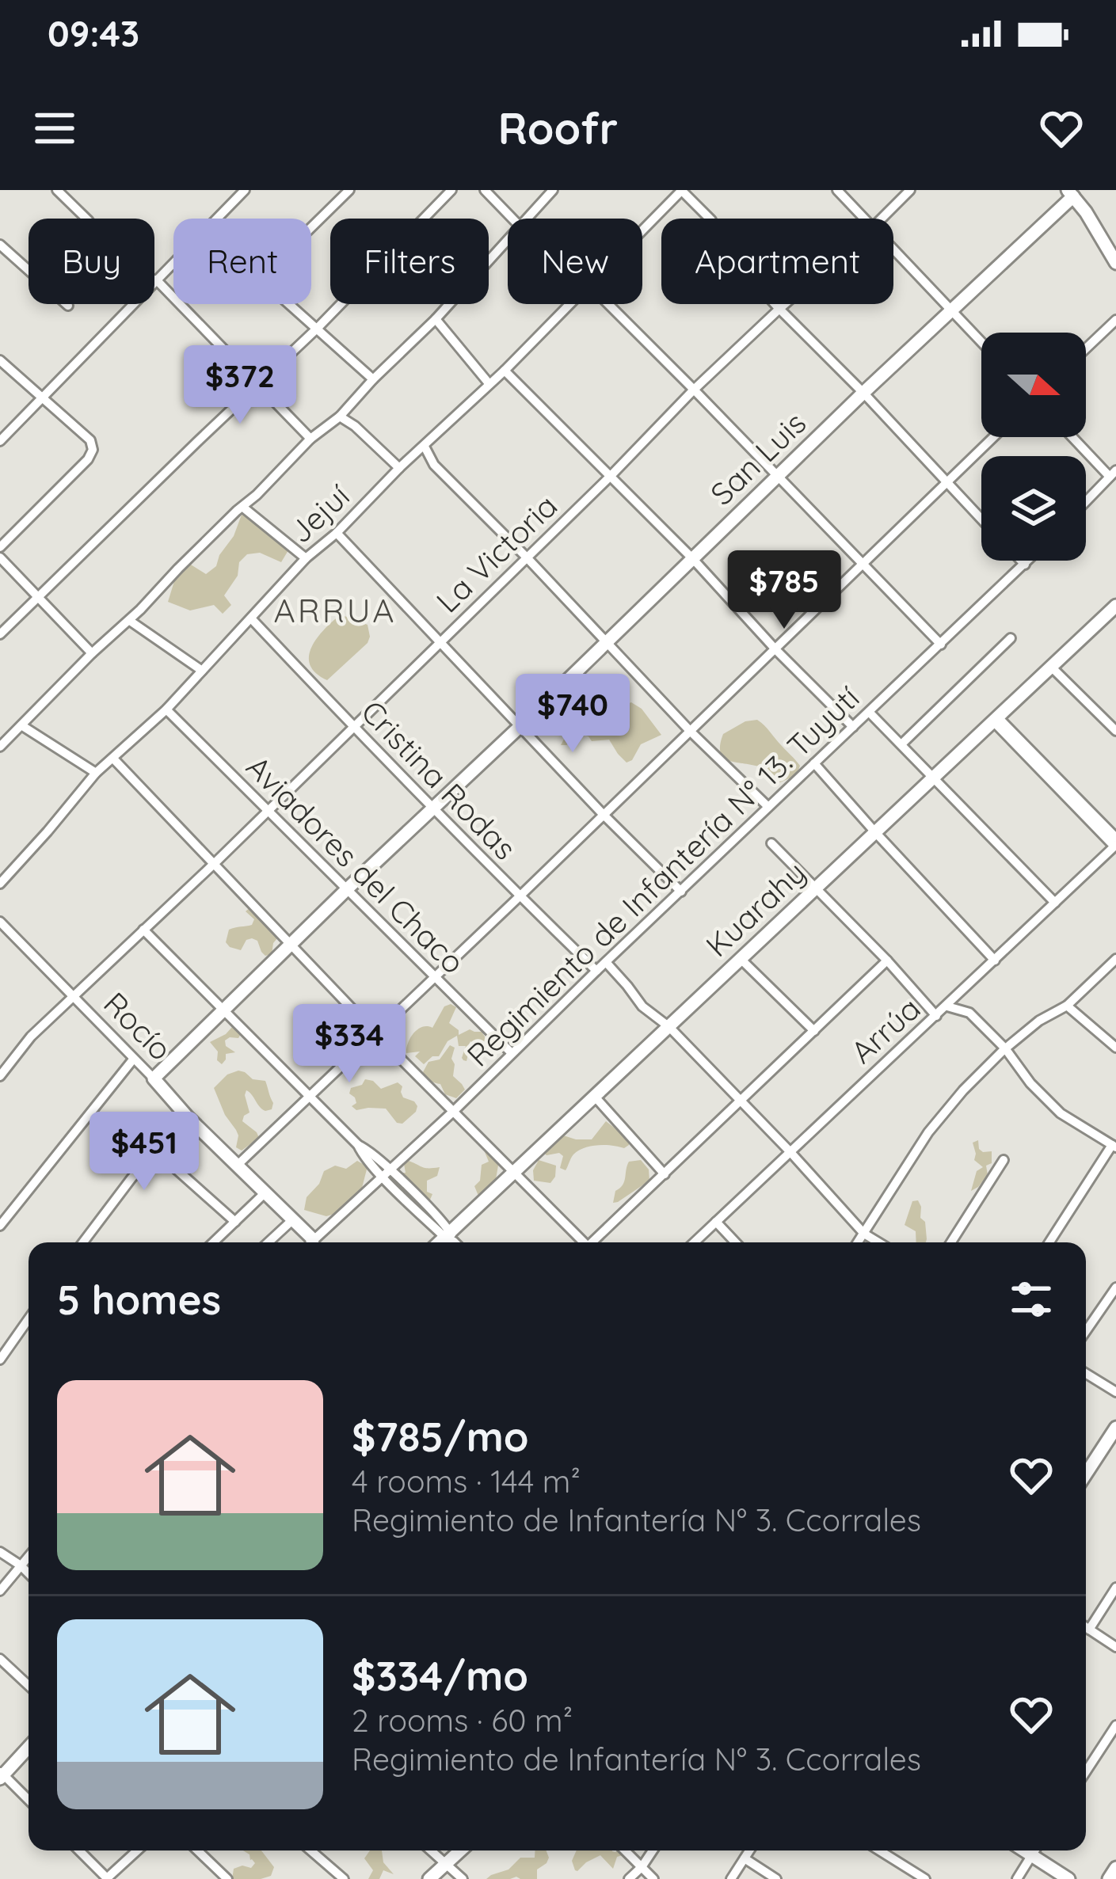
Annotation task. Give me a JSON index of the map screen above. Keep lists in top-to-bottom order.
{
  "streets": {
    "street": [
      "San Luis",
      "Jejuí",
      "La Victoria",
      "Cristina Rodas",
      "Aviadores del Chaco",
      "Regimiento de Infantería N° 13. Tuyutí",
      "Kuarahy",
      "Rocío",
      "Arrúa"
    ]
  },
  "crossings": [
    ["San Luis", "Cristina Rodas"],
    ["San Luis", "Aviadores del Chaco"],
    ["San Luis", "Rocío"],
    ["Jejuí", "Cristina Rodas"],
    ["Jejuí", "Aviadores del Chaco"],
    ["La Victoria", "Cristina Rodas"],
    ["La Victoria", "Aviadores del Chaco"],
    ["La Victoria", "Rocío"],
    ["Cristina Rodas", "Regimiento de Infantería N° 13. Tuyutí"],
    ["Aviadores del Chaco", "Regimiento de Infantería N° 13. Tuyutí"]
  ],
  "districts": ["ARRUA"],
  "north": "right",
  "page": {
    "status": "09:43",
    "header": "Roofr",
    "chip": [
      "Buy",
      "Rent",
      "Filters",
      "New",
      "Apartment"
    ],
    "price": [
      "$372",
      "$785",
      "$740",
      "$334",
      "$451"
    ],
    "heading": "5 homes",
    "list": [
      {
        "name": "$785/mo",
        "note": "4 rooms · 144 m² · Regimiento de Infantería N° 3. Ccorrales"
      },
      {
        "name": "$334/mo",
        "note": "2 rooms · 60 m² · Regimiento de Infantería N° 3. Ccorrales"
      }
    ]
  }
}
